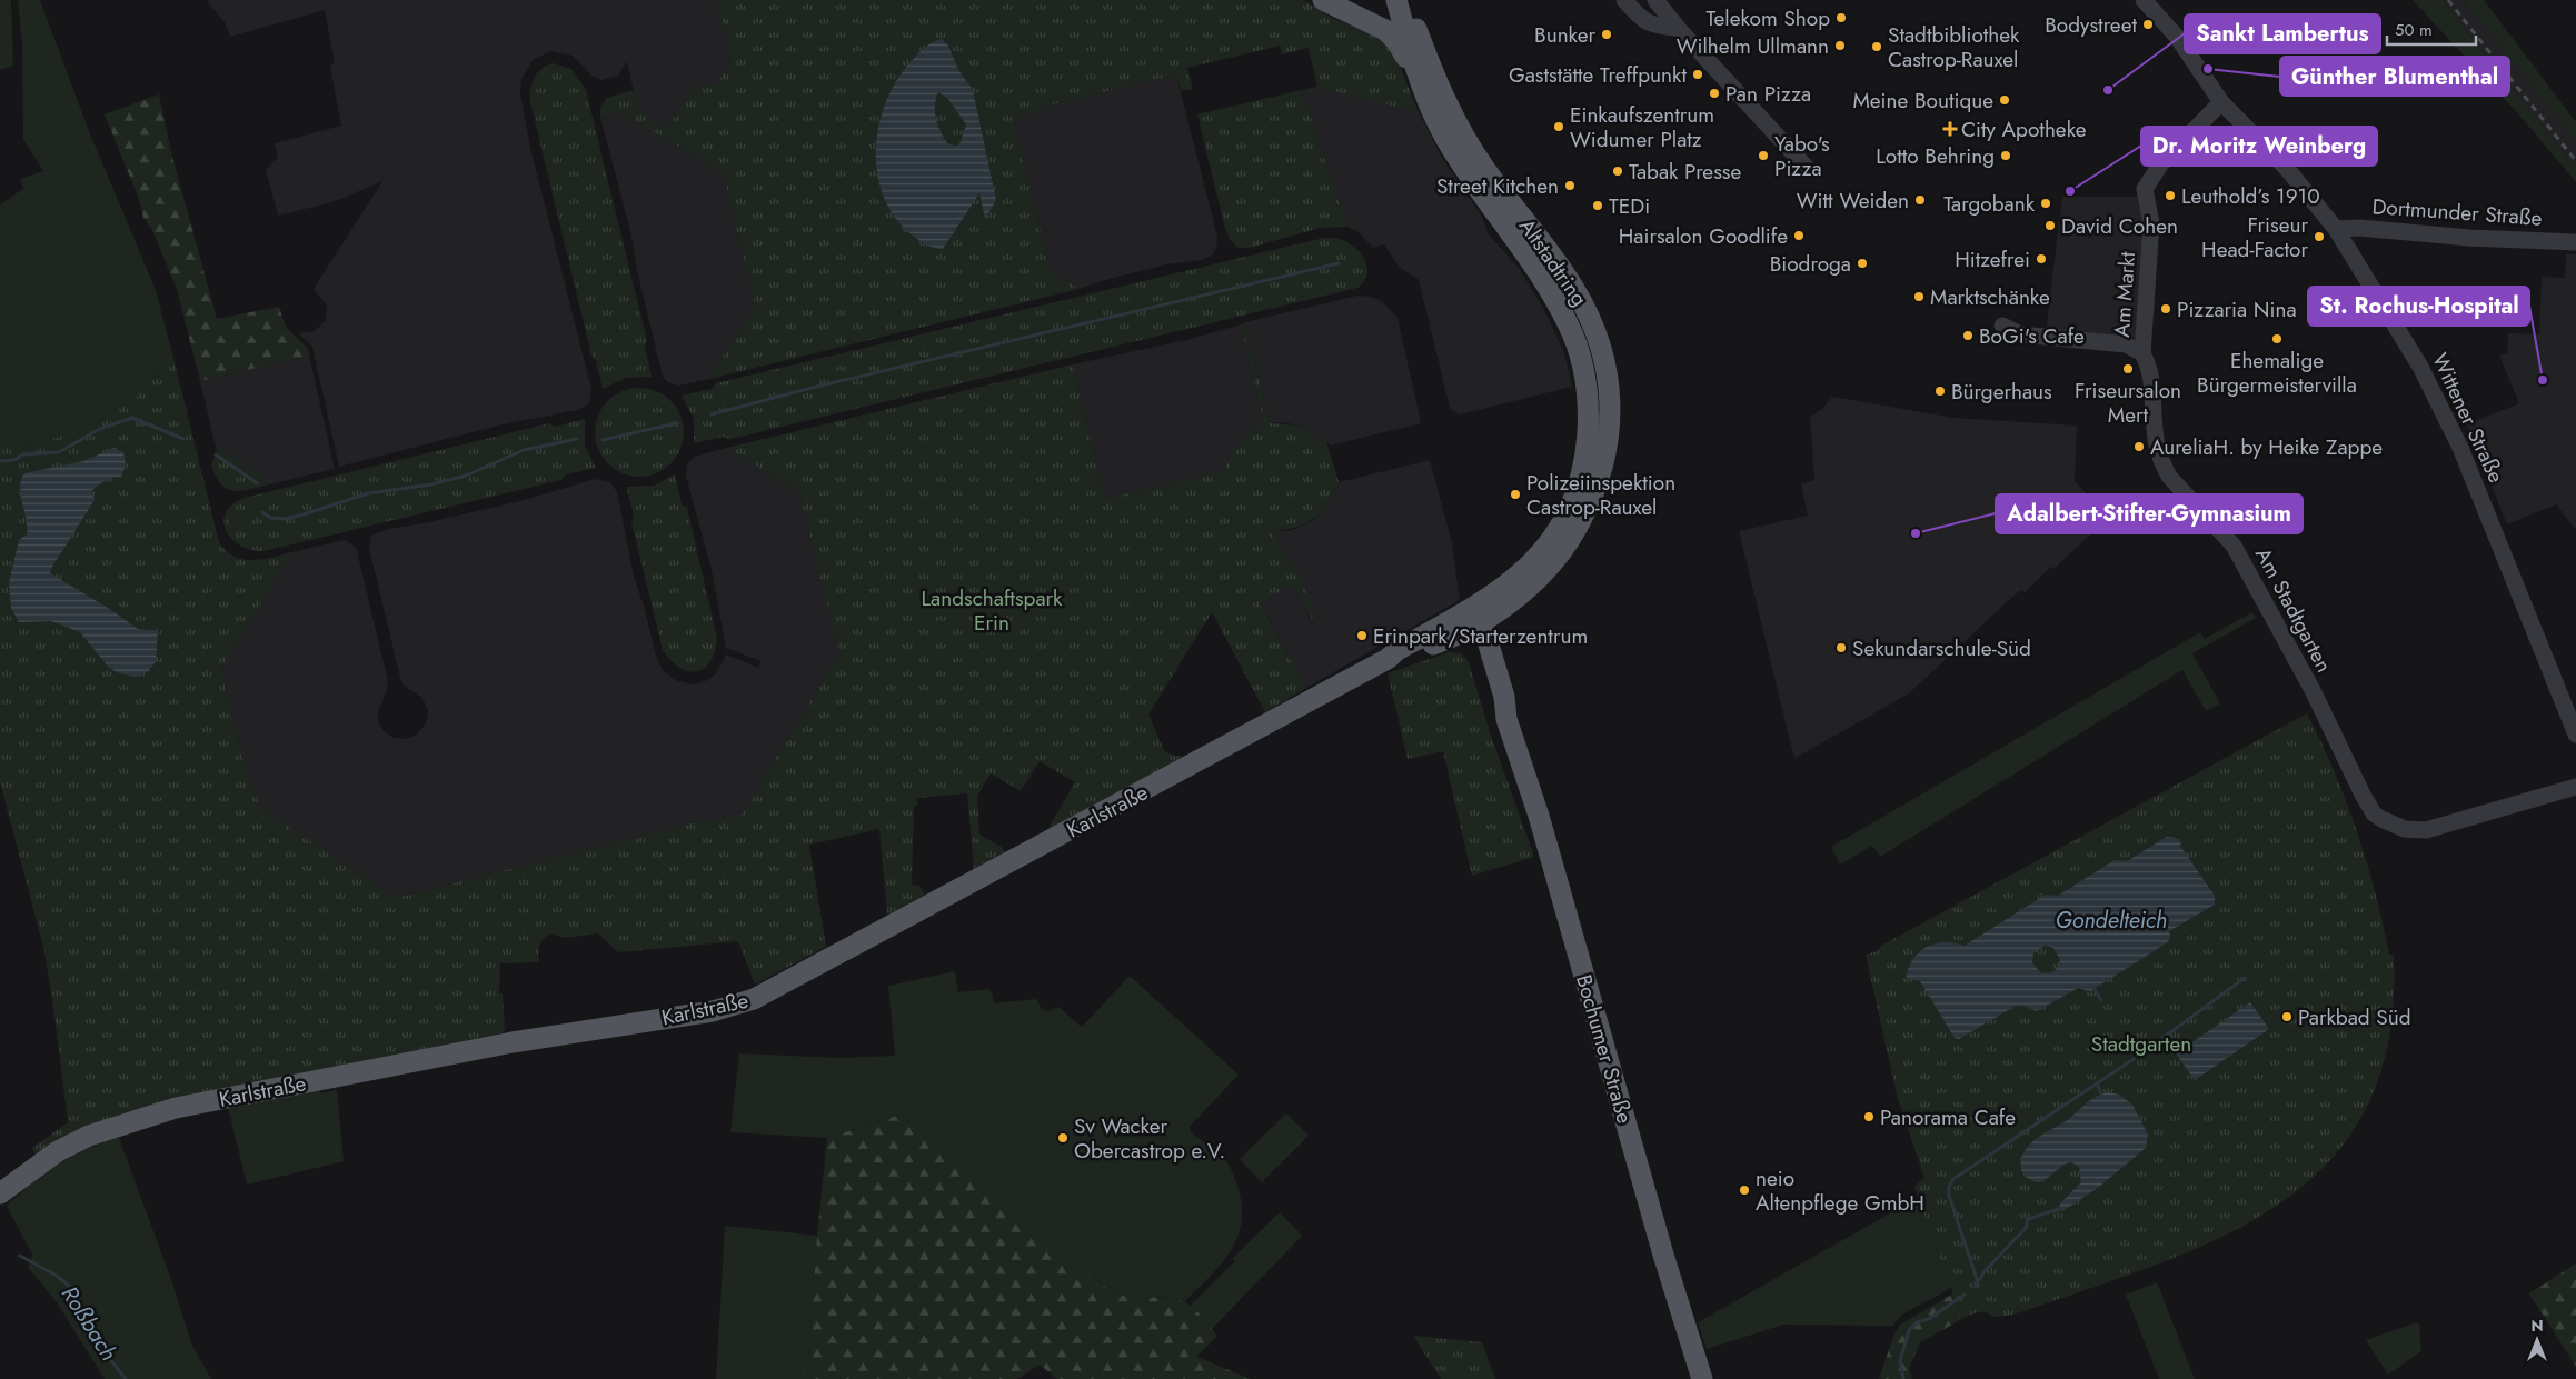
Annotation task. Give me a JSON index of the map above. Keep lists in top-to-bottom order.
{
  "streets": {
    "main road": ["Altstadtring", "Karlstraße", "Bochumer Straße"],
    "street": [
      "Dortmunder Straße",
      "Am Markt",
      "Wittener Straße",
      "Am Stadtgarten"
    ]
  },
  "crossings": [
    ["Dortmunder Straße", "Wittener Straße"],
    ["Altstadtring", "Karlstraße"],
    ["Altstadtring", "Bochumer Straße"],
    ["Am Markt", "Wittener Straße"],
    ["Am Markt", "Am Stadtgarten"],
    ["Karlstraße", "Bochumer Straße"]
  ],
  "water": ["Gondelteich", "Roßbach"],
  "parks": ["Landschaftspark Erin", "Stadtgarten"],
  "places": {
    "other": [
      "Telekom Shop",
      "Bodystreet",
      "Bunker",
      "Wilhelm Ullmann",
      "Stadtbibliothek Castrop-Rauxel",
      "Günther Blumenthal",
      "Gaststätte Treffpunkt",
      "Sankt Lambertus",
      "Pan Pizza",
      "Meine Boutique",
      "Einkaufszentrum Widumer Platz",
      "Yabo's Pizza",
      "Lotto Behring",
      "Tabak Presse",
      "Street Kitchen",
      "Dr. Moritz Weinberg",
      "Leuthold’s 1910",
      "Witt Weiden",
      "Targobank",
      "TEDi",
      "David Cohen",
      "Hairsalon Goodlife",
      "Friseur Head-Factor",
      "Hitzefrei",
      "Biodroga",
      "Marktschänke",
      "Pizzaria Nina",
      "BoGi's Cafe",
      "Ehemalige Bürgermeistervilla",
      "Friseursalon Mert",
      "St. Rochus-Hospital",
      "Bürgerhaus",
      "AureliaH. by Heike Zappe",
      "Polizeiinspektion Castrop-Rauxel",
      "Adalbert-Stifter-Gymnasium",
      "Erinpark/Starterzentrum",
      "Sekundarschule-Süd",
      "Parkbad Süd",
      "Panorama Cafe",
      "Sv Wacker Obercastrop e.V.",
      "neio Altenpflege GmbH"
    ],
    "health": ["City Apotheke"]
  },
  "scale_bar": "50 m",
  "north": "top"
}
